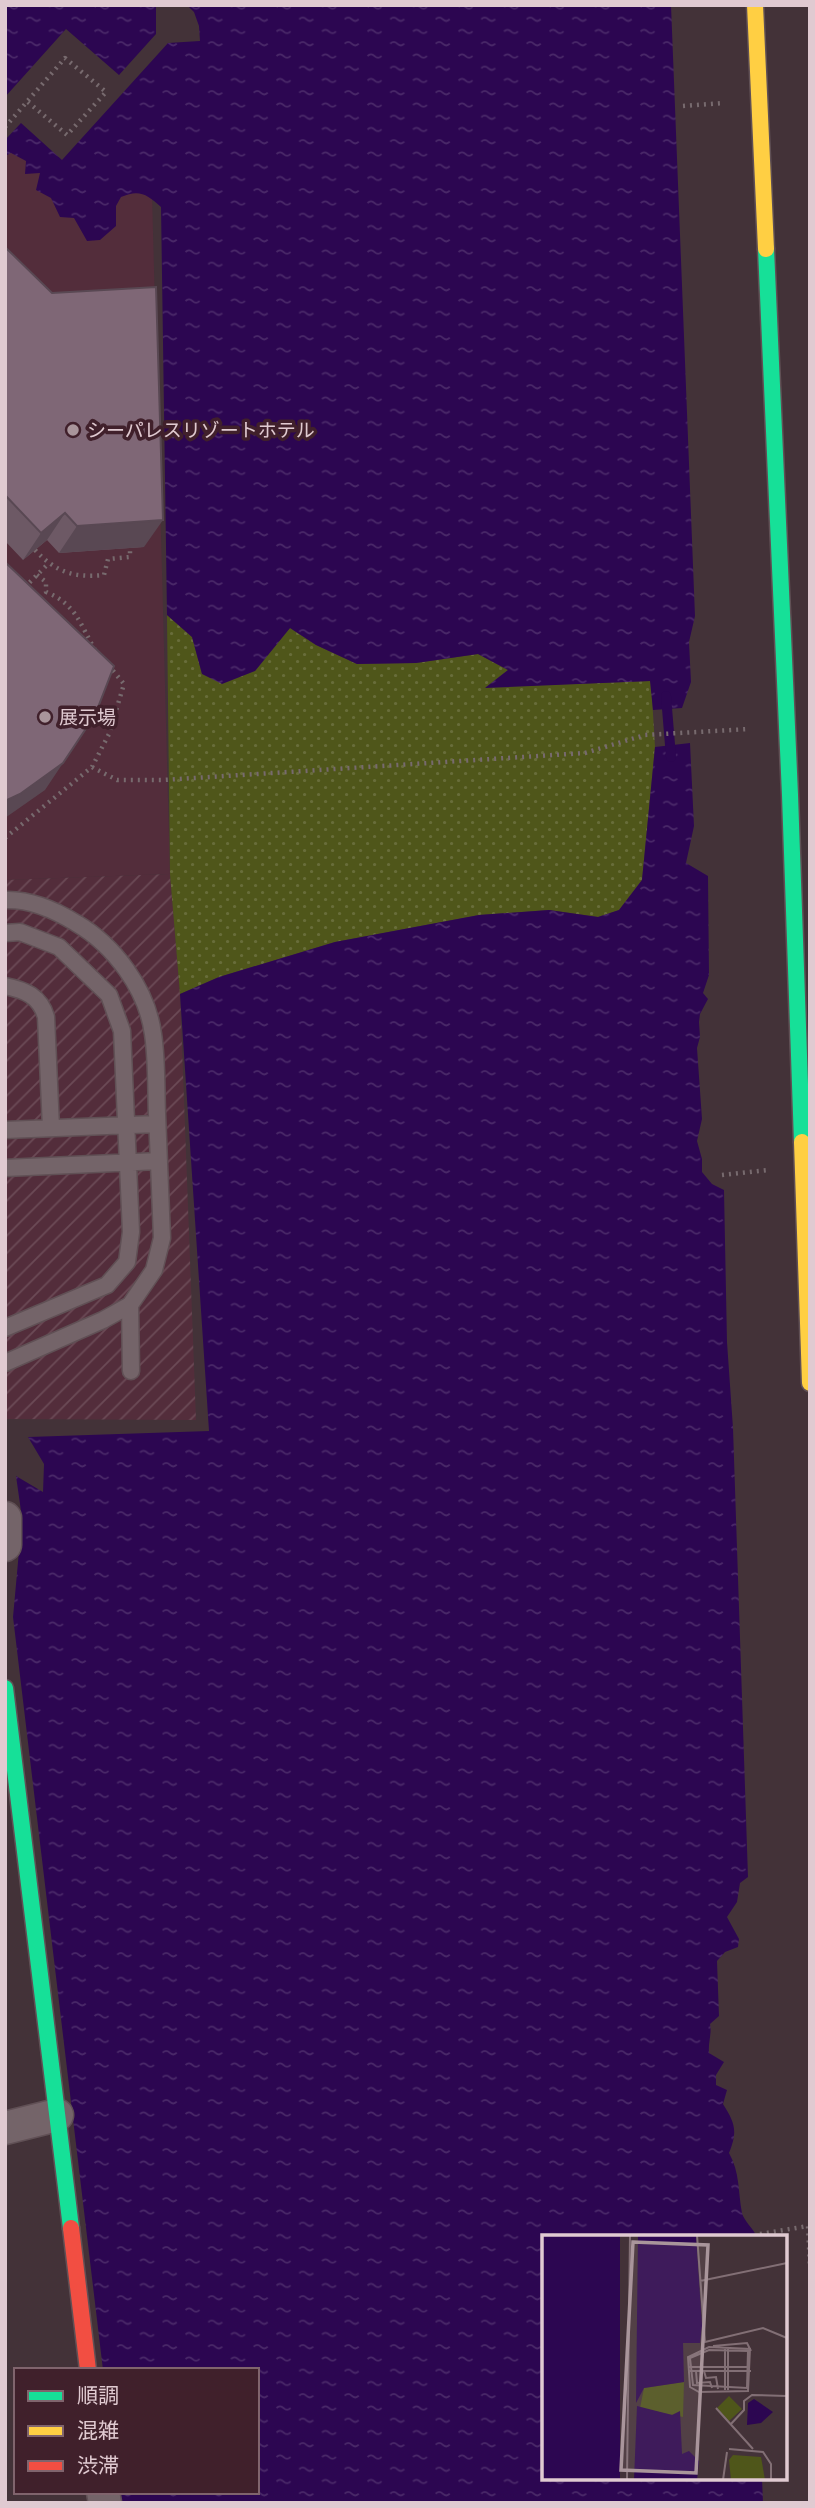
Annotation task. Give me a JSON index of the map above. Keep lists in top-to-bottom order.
{
  "places": ["シーパレスリゾートホテル", "展示場"],
  "legend": ["順調", "混雑", "渋滞"]
}
